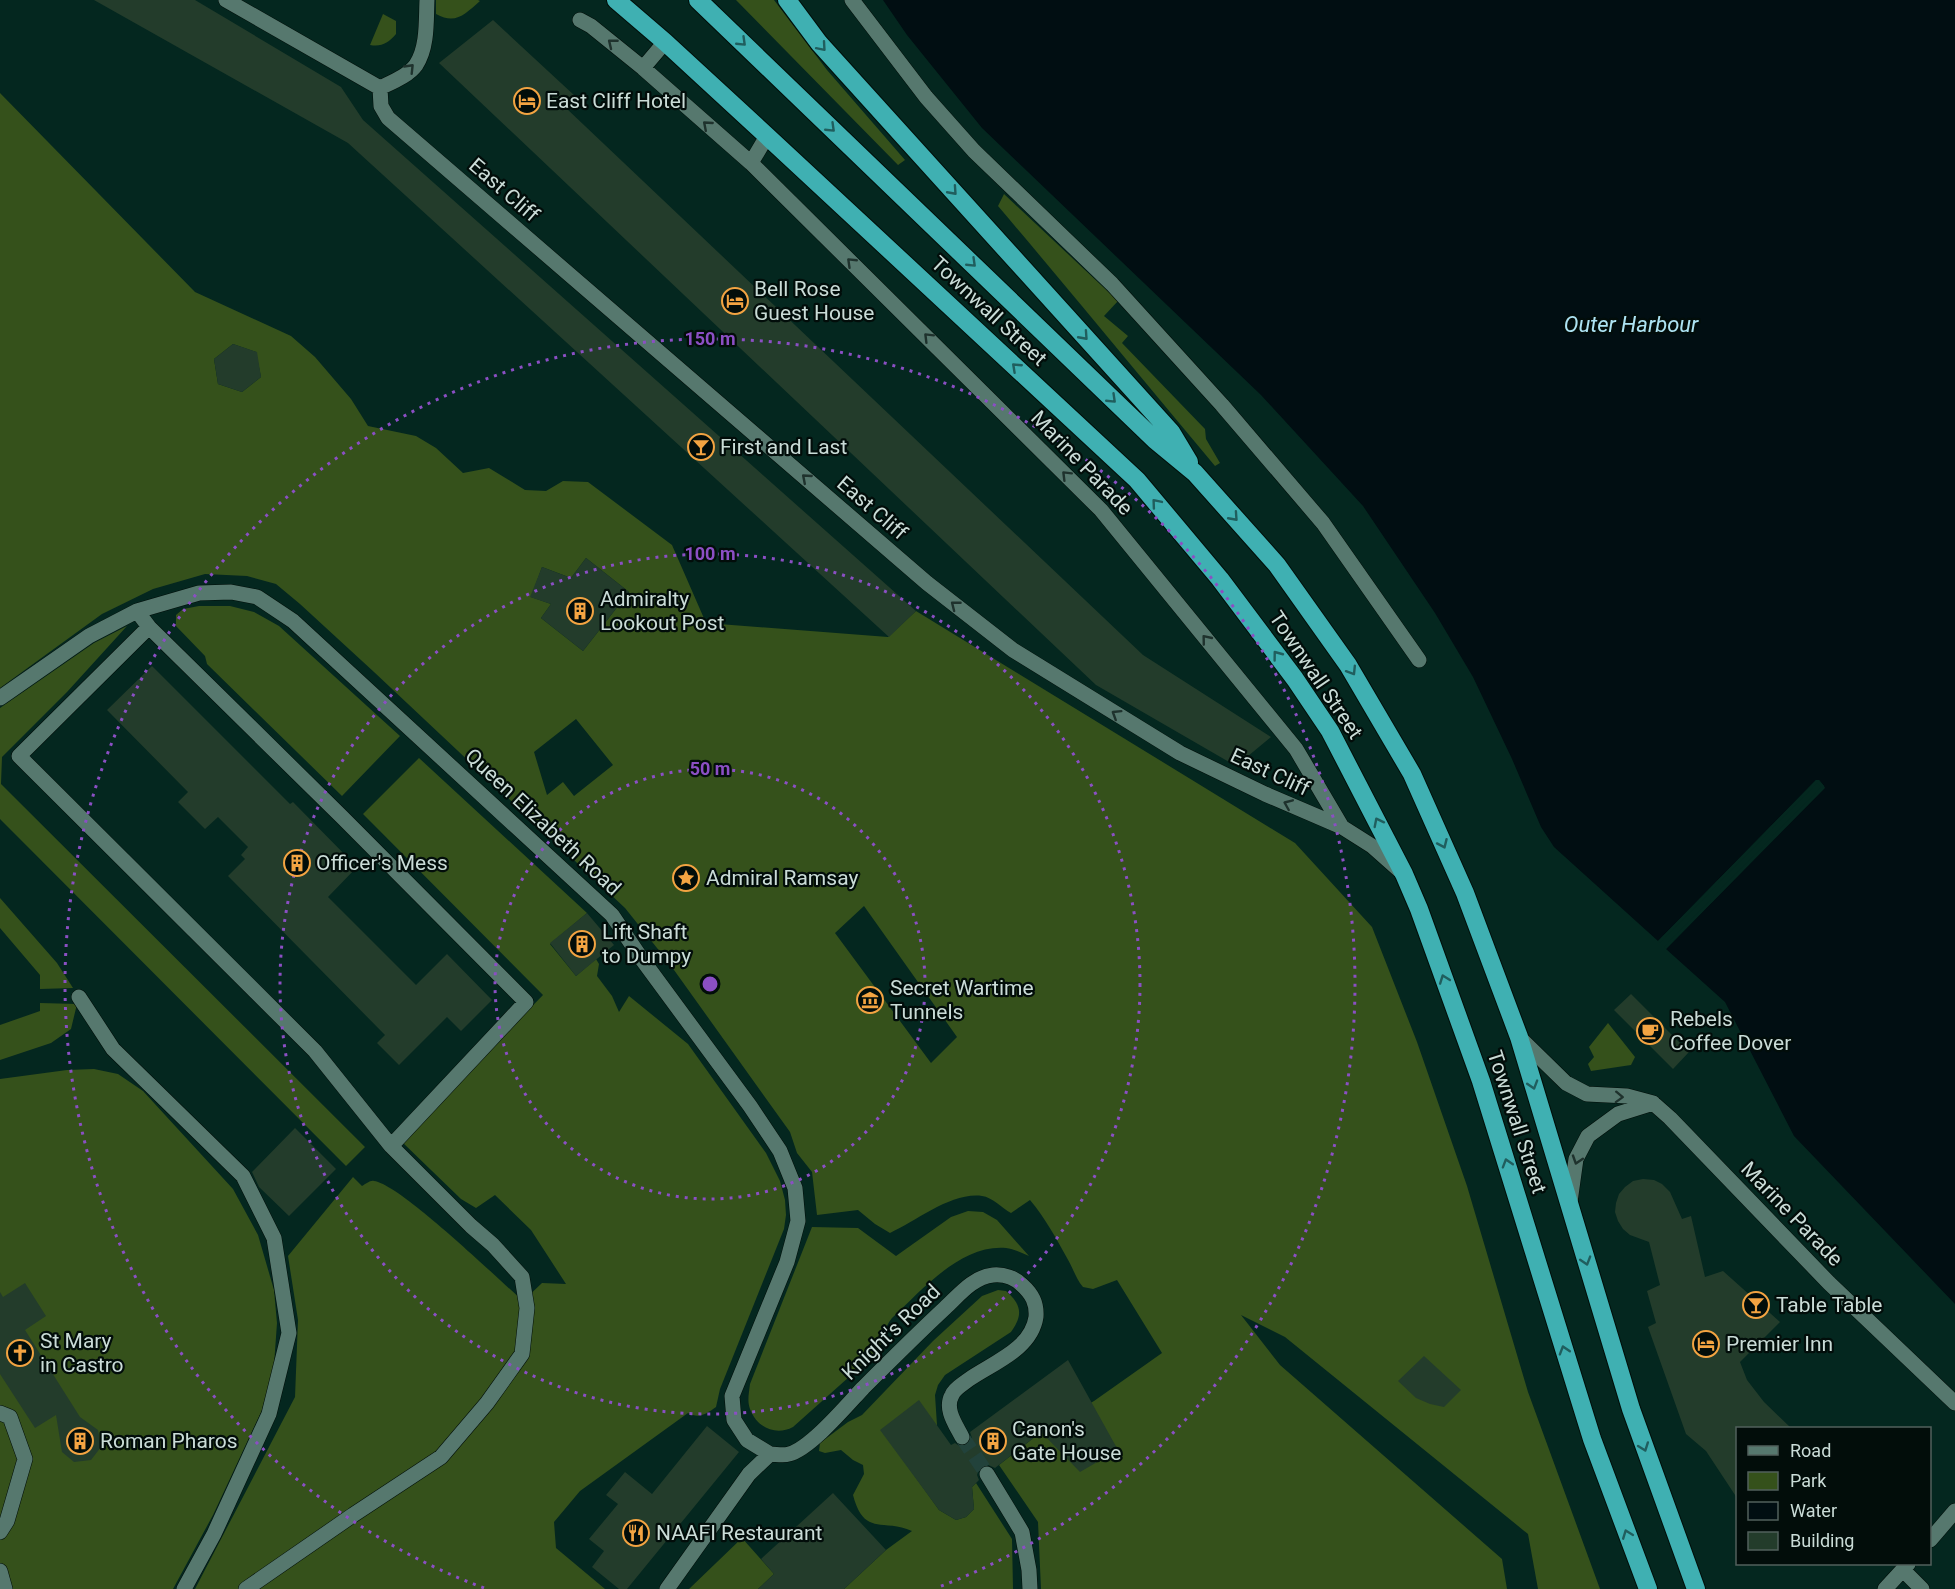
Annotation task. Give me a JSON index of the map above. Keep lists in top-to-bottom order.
{
  "streets": {
    "highway": ["Townwall Street"],
    "street": [
      "East Cliff",
      "Marine Parade",
      "Queen Elizabeth Road",
      "Knight's Road"
    ]
  },
  "crossings": [
    ["East Cliff", "Townwall Street"],
    ["East Cliff", "Marine Parade"],
    ["Townwall Street", "Marine Parade"],
    ["Queen Elizabeth Road", "Knight's Road"]
  ],
  "one_way": ["East Cliff"],
  "water": ["Outer Harbour"],
  "places": {
    "hotel": ["East Cliff Hotel", "Bell Rose Guest House", "Premier Inn"],
    "bar": ["First and Last", "Table Table"],
    "building": [
      "Admiralty Lookout Post",
      "Officer's Mess",
      "Lift Shaft to Dumpy",
      "Roman Pharos",
      "Canon's Gate House"
    ],
    "place": ["Admiral Ramsay"],
    "museum": ["Secret Wartime Tunnels"],
    "cafe": ["Rebels Coffee Dover"],
    "church": ["St Mary in Castro"],
    "restaurant": ["NAAFI Restaurant"]
  },
  "legend": [
    "Road",
    "Park",
    "Water",
    "Building"
  ],
  "rings": ["150 m", "100 m", "50 m"]
}
